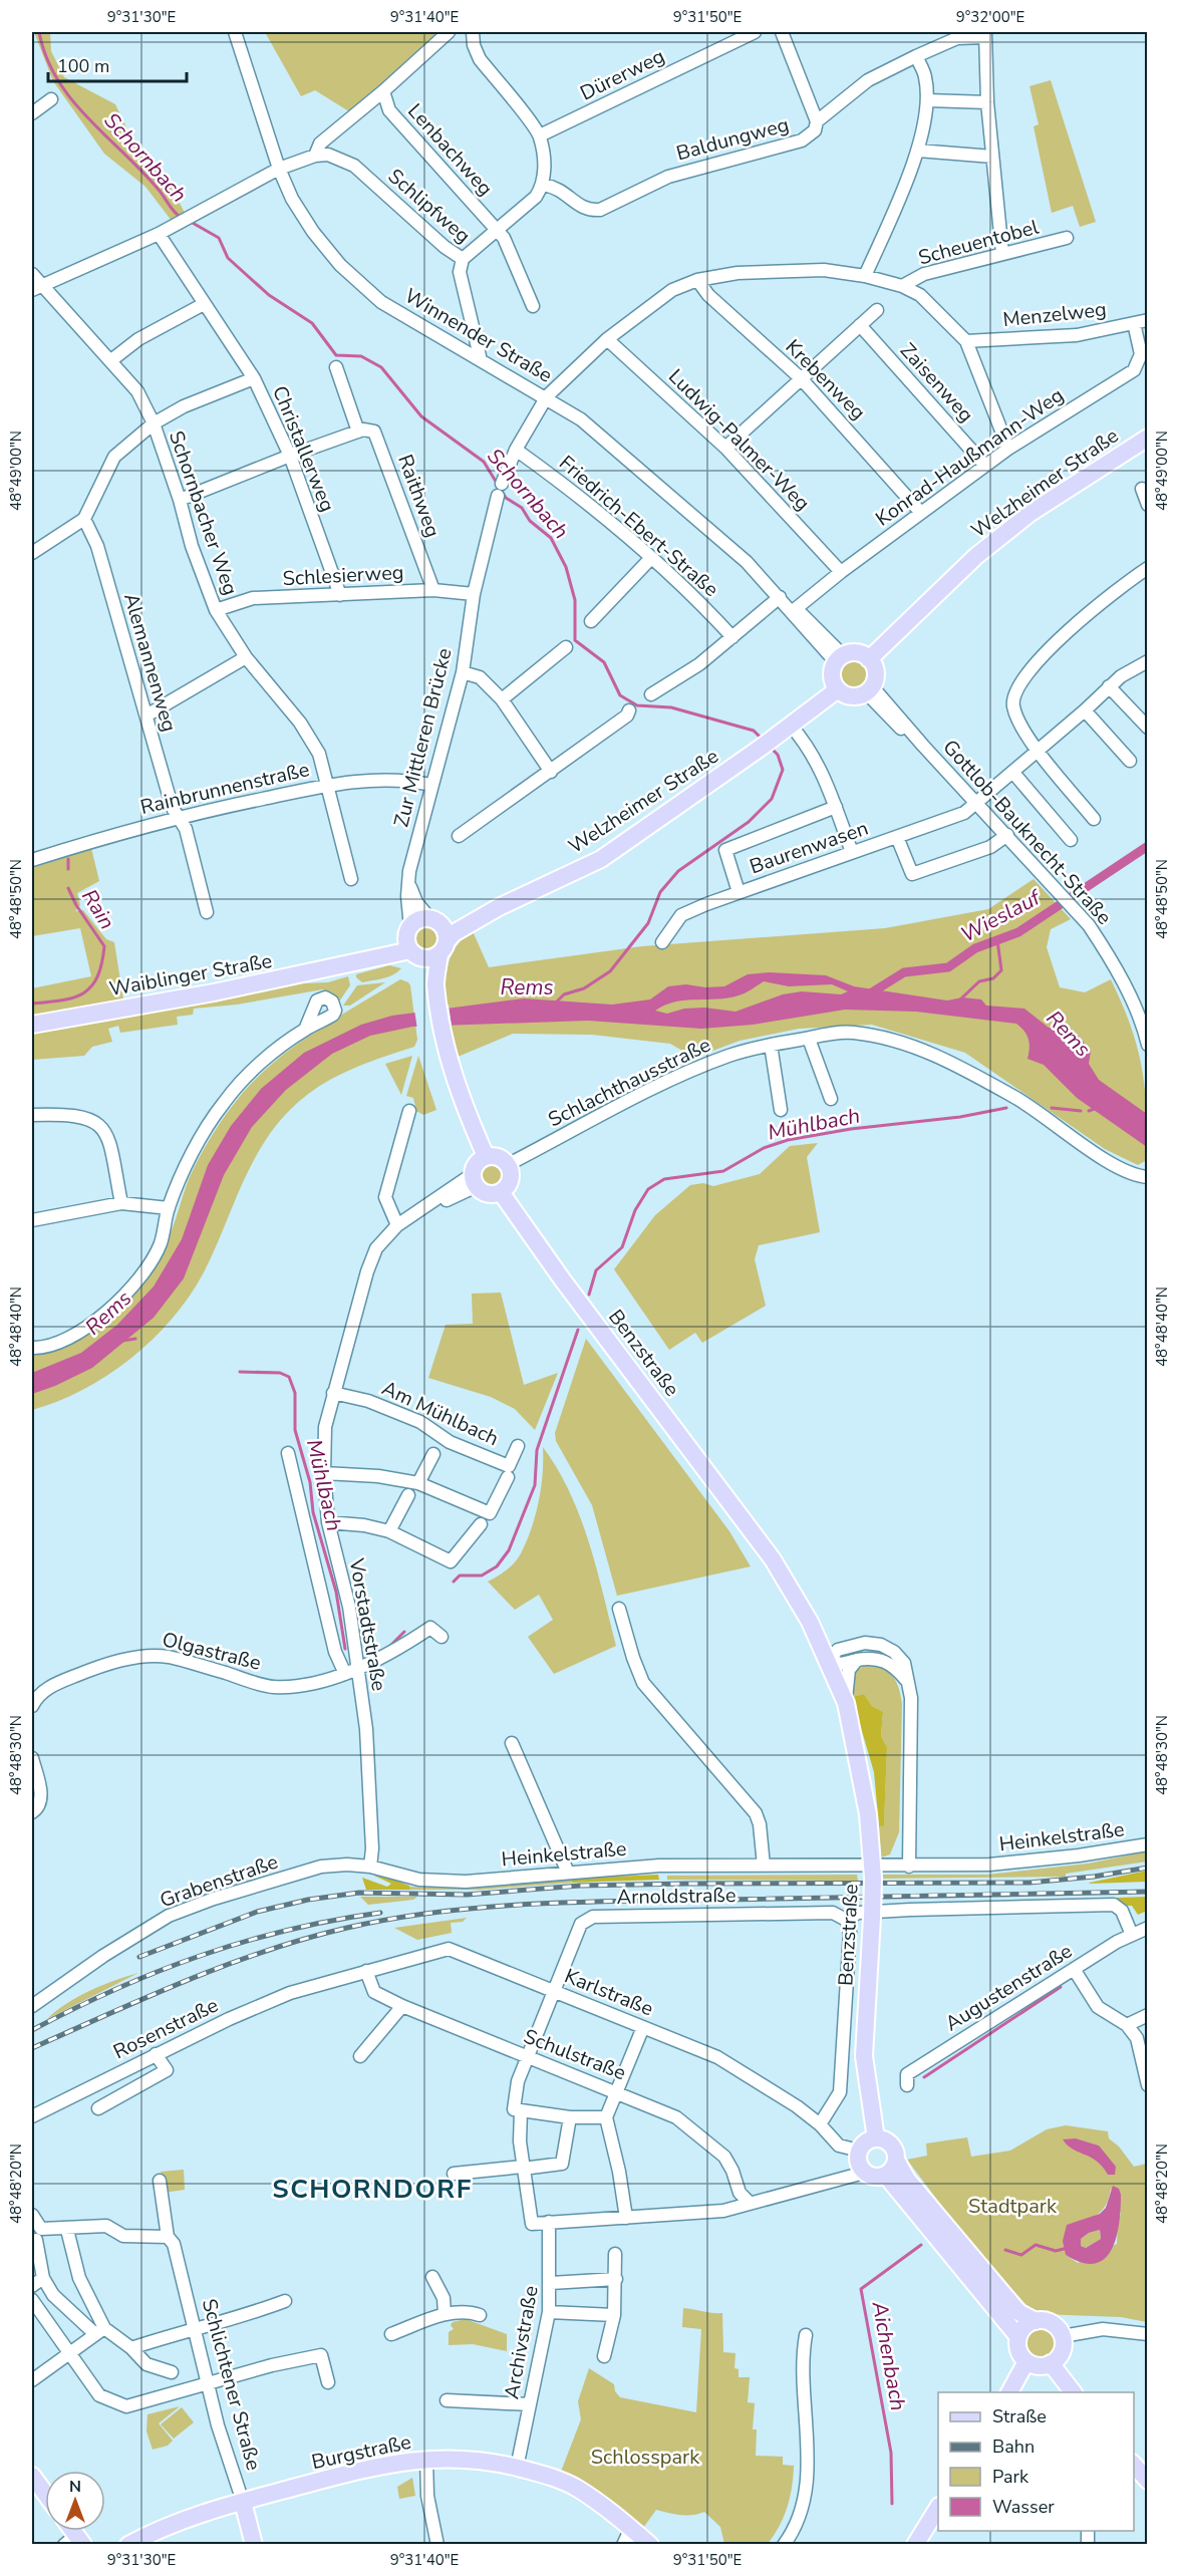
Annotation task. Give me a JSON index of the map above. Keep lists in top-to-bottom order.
{
  "streets": {
    "main road": [
      "Welzheimer Straße",
      "Waiblinger Straße",
      "Benzstraße",
      "Schlichtener Straße",
      "Burgstraße"
    ],
    "street": [
      "Dürerweg",
      "Baldungweg",
      "Lenbachweg",
      "Schlipfweg",
      "Scheuentobel",
      "Menzelweg",
      "Winnender Straße",
      "Krebenweg",
      "Zaisenweg",
      "Ludwig-Palmer-Weg",
      "Christallerweg",
      "Konrad-Haußmann-Weg",
      "Raithweg",
      "Schornbacher Weg",
      "Friedrich-Ebert-Straße",
      "Schlesierweg",
      "Alemannenweg",
      "Zur Mittleren Brücke",
      "Rainbrunnenstraße",
      "Gottlob-Bauknecht-Straße",
      "Baurenwasen",
      "Schlachthausstraße",
      "Am Mühlbach",
      "Vorstadtstraße",
      "Olgastraße",
      "Heinkelstraße",
      "Grabenstraße",
      "Arnoldstraße",
      "Augustenstraße",
      "Karlstraße",
      "Rosenstraße",
      "Schulstraße",
      "Archivstraße"
    ]
  },
  "crossings": [
    ["Schlipfweg", "Winnender Straße"],
    ["Scheuentobel", "Zur Mittleren Brücke"],
    ["Menzelweg", "Konrad-Haußmann-Weg"],
    ["Menzelweg", "Zur Mittleren Brücke"],
    ["Winnender Straße", "Konrad-Haußmann-Weg"],
    ["Winnender Straße", "Welzheimer Straße"],
    ["Winnender Straße", "Zur Mittleren Brücke"],
    ["Krebenweg", "Konrad-Haußmann-Weg"],
    ["Krebenweg", "Zur Mittleren Brücke"],
    ["Zaisenweg", "Konrad-Haußmann-Weg"],
    ["Ludwig-Palmer-Weg", "Konrad-Haußmann-Weg"],
    ["Ludwig-Palmer-Weg", "Zur Mittleren Brücke"],
    ["Christallerweg", "Schlesierweg"],
    ["Welzheimer Straße", "Zur Mittleren Brücke"],
    ["Welzheimer Straße", "Waiblinger Straße"],
    ["Raithweg", "Schlesierweg"],
    ["Schornbacher Weg", "Schlesierweg"],
    ["Schornbacher Weg", "Rainbrunnenstraße"],
    ["Friedrich-Ebert-Straße", "Zur Mittleren Brücke"],
    ["Schlesierweg", "Zur Mittleren Brücke"],
    ["Alemannenweg", "Rainbrunnenstraße"],
    ["Zur Mittleren Brücke", "Rainbrunnenstraße"],
    ["Zur Mittleren Brücke", "Waiblinger Straße"],
    ["Gottlob-Bauknecht-Straße", "Baurenwasen"],
    ["Schlachthausstraße", "Benzstraße"],
    ["Schlachthausstraße", "Vorstadtstraße"],
    ["Benzstraße", "Vorstadtstraße"],
    ["Benzstraße", "Karlstraße"],
    ["Am Mühlbach", "Vorstadtstraße"],
    ["Vorstadtstraße", "Olgastraße"],
    ["Vorstadtstraße", "Heinkelstraße"],
    ["Vorstadtstraße", "Grabenstraße"],
    ["Heinkelstraße", "Grabenstraße"],
    ["Arnoldstraße", "Augustenstraße"],
    ["Arnoldstraße", "Karlstraße"],
    ["Arnoldstraße", "Schulstraße"],
    ["Arnoldstraße", "Archivstraße"],
    ["Karlstraße", "Rosenstraße"],
    ["Karlstraße", "Schulstraße"],
    ["Archivstraße", "Burgstraße"],
    ["Schlichtener Straße", "Burgstraße"]
  ],
  "districts": ["SCHORNDORF"],
  "water": [
    "Schornbach",
    "Rain",
    "Wieslauf",
    "Rems",
    "Mühlbach",
    "Aichenbach"
  ],
  "parks": ["Stadtpark", "Schlosspark"],
  "legend": [
    "Straße",
    "Bahn",
    "Park",
    "Wasser"
  ],
  "scale_bar": "100 m",
  "north": "top",
  "coordinates": [
    "9°31'30\"E",
    "9°31'40\"E",
    "9°31'50\"E",
    "9°32'00\"E",
    "48°49'00\"N",
    "48°48'50\"N",
    "48°48'40\"N",
    "48°48'30\"N",
    "48°48'20\"N"
  ]
}
